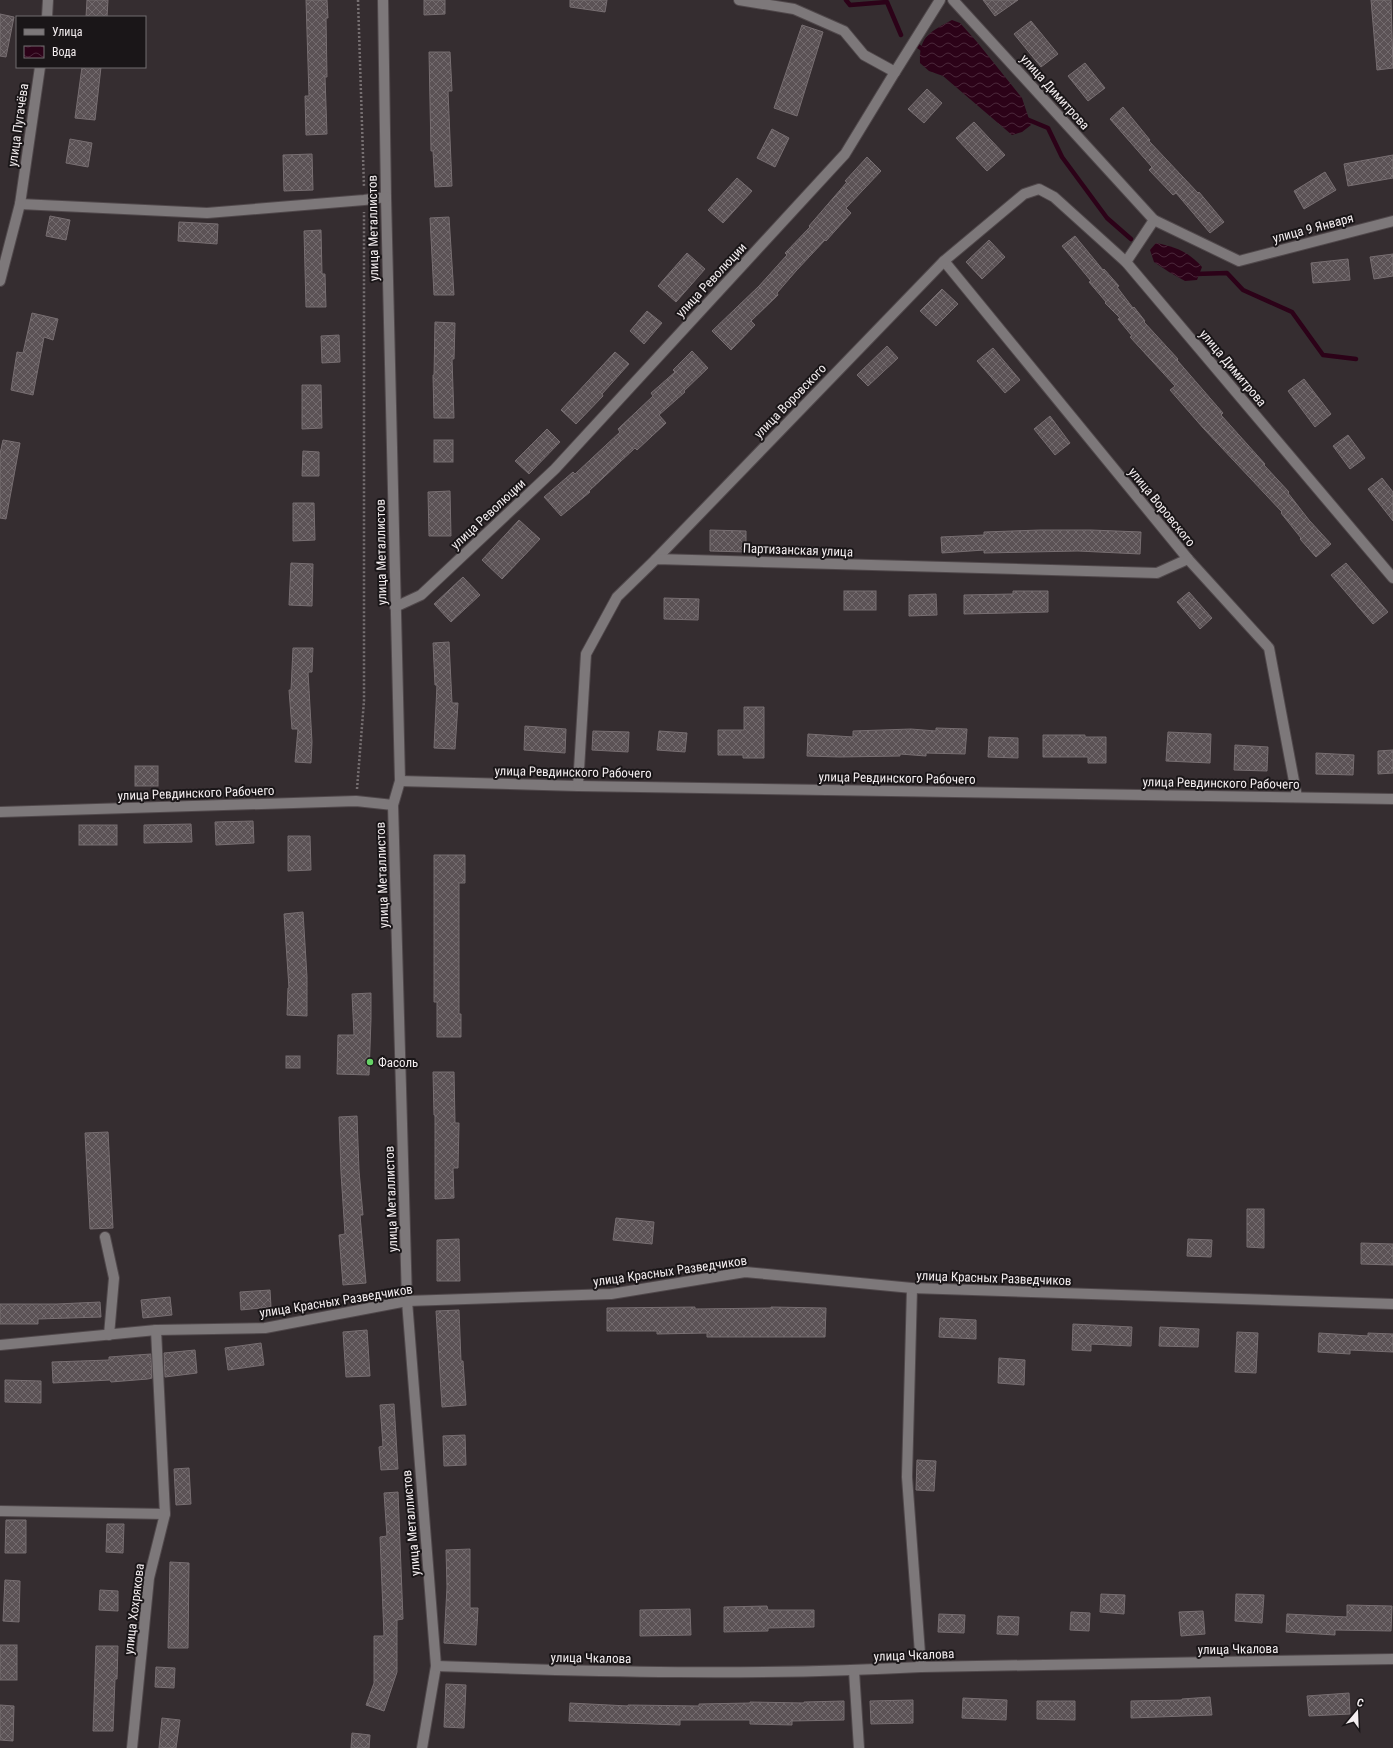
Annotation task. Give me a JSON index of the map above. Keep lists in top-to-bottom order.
{
  "streets": {
    "street": [
      "улица Димитрова",
      "улица Пугачёва",
      "улица Металлистов",
      "улица 9 Января",
      "улица Революции",
      "улица Воровского",
      "Партизанская улица",
      "улица Ревдинского Рабочего",
      "улица Красных Разведчиков",
      "улица Хохрякова",
      "улица Чкалова"
    ]
  },
  "crossings": [
    ["улица Димитрова", "улица 9 Января"],
    ["улица Димитрова", "улица Воровского"],
    ["улица Металлистов", "улица Революции"],
    ["улица Металлистов", "улица Ревдинского Рабочего"],
    ["улица Металлистов", "улица Красных Разведчиков"],
    ["улица Металлистов", "улица Чкалова"],
    ["улица Воровского", "Партизанская улица"],
    ["улица Воровского", "улица Ревдинского Рабочего"],
    ["улица Красных Разведчиков", "улица Хохрякова"]
  ],
  "places": ["Фасоль"],
  "legend": ["Улица", "Вода"],
  "north": "top"
}
